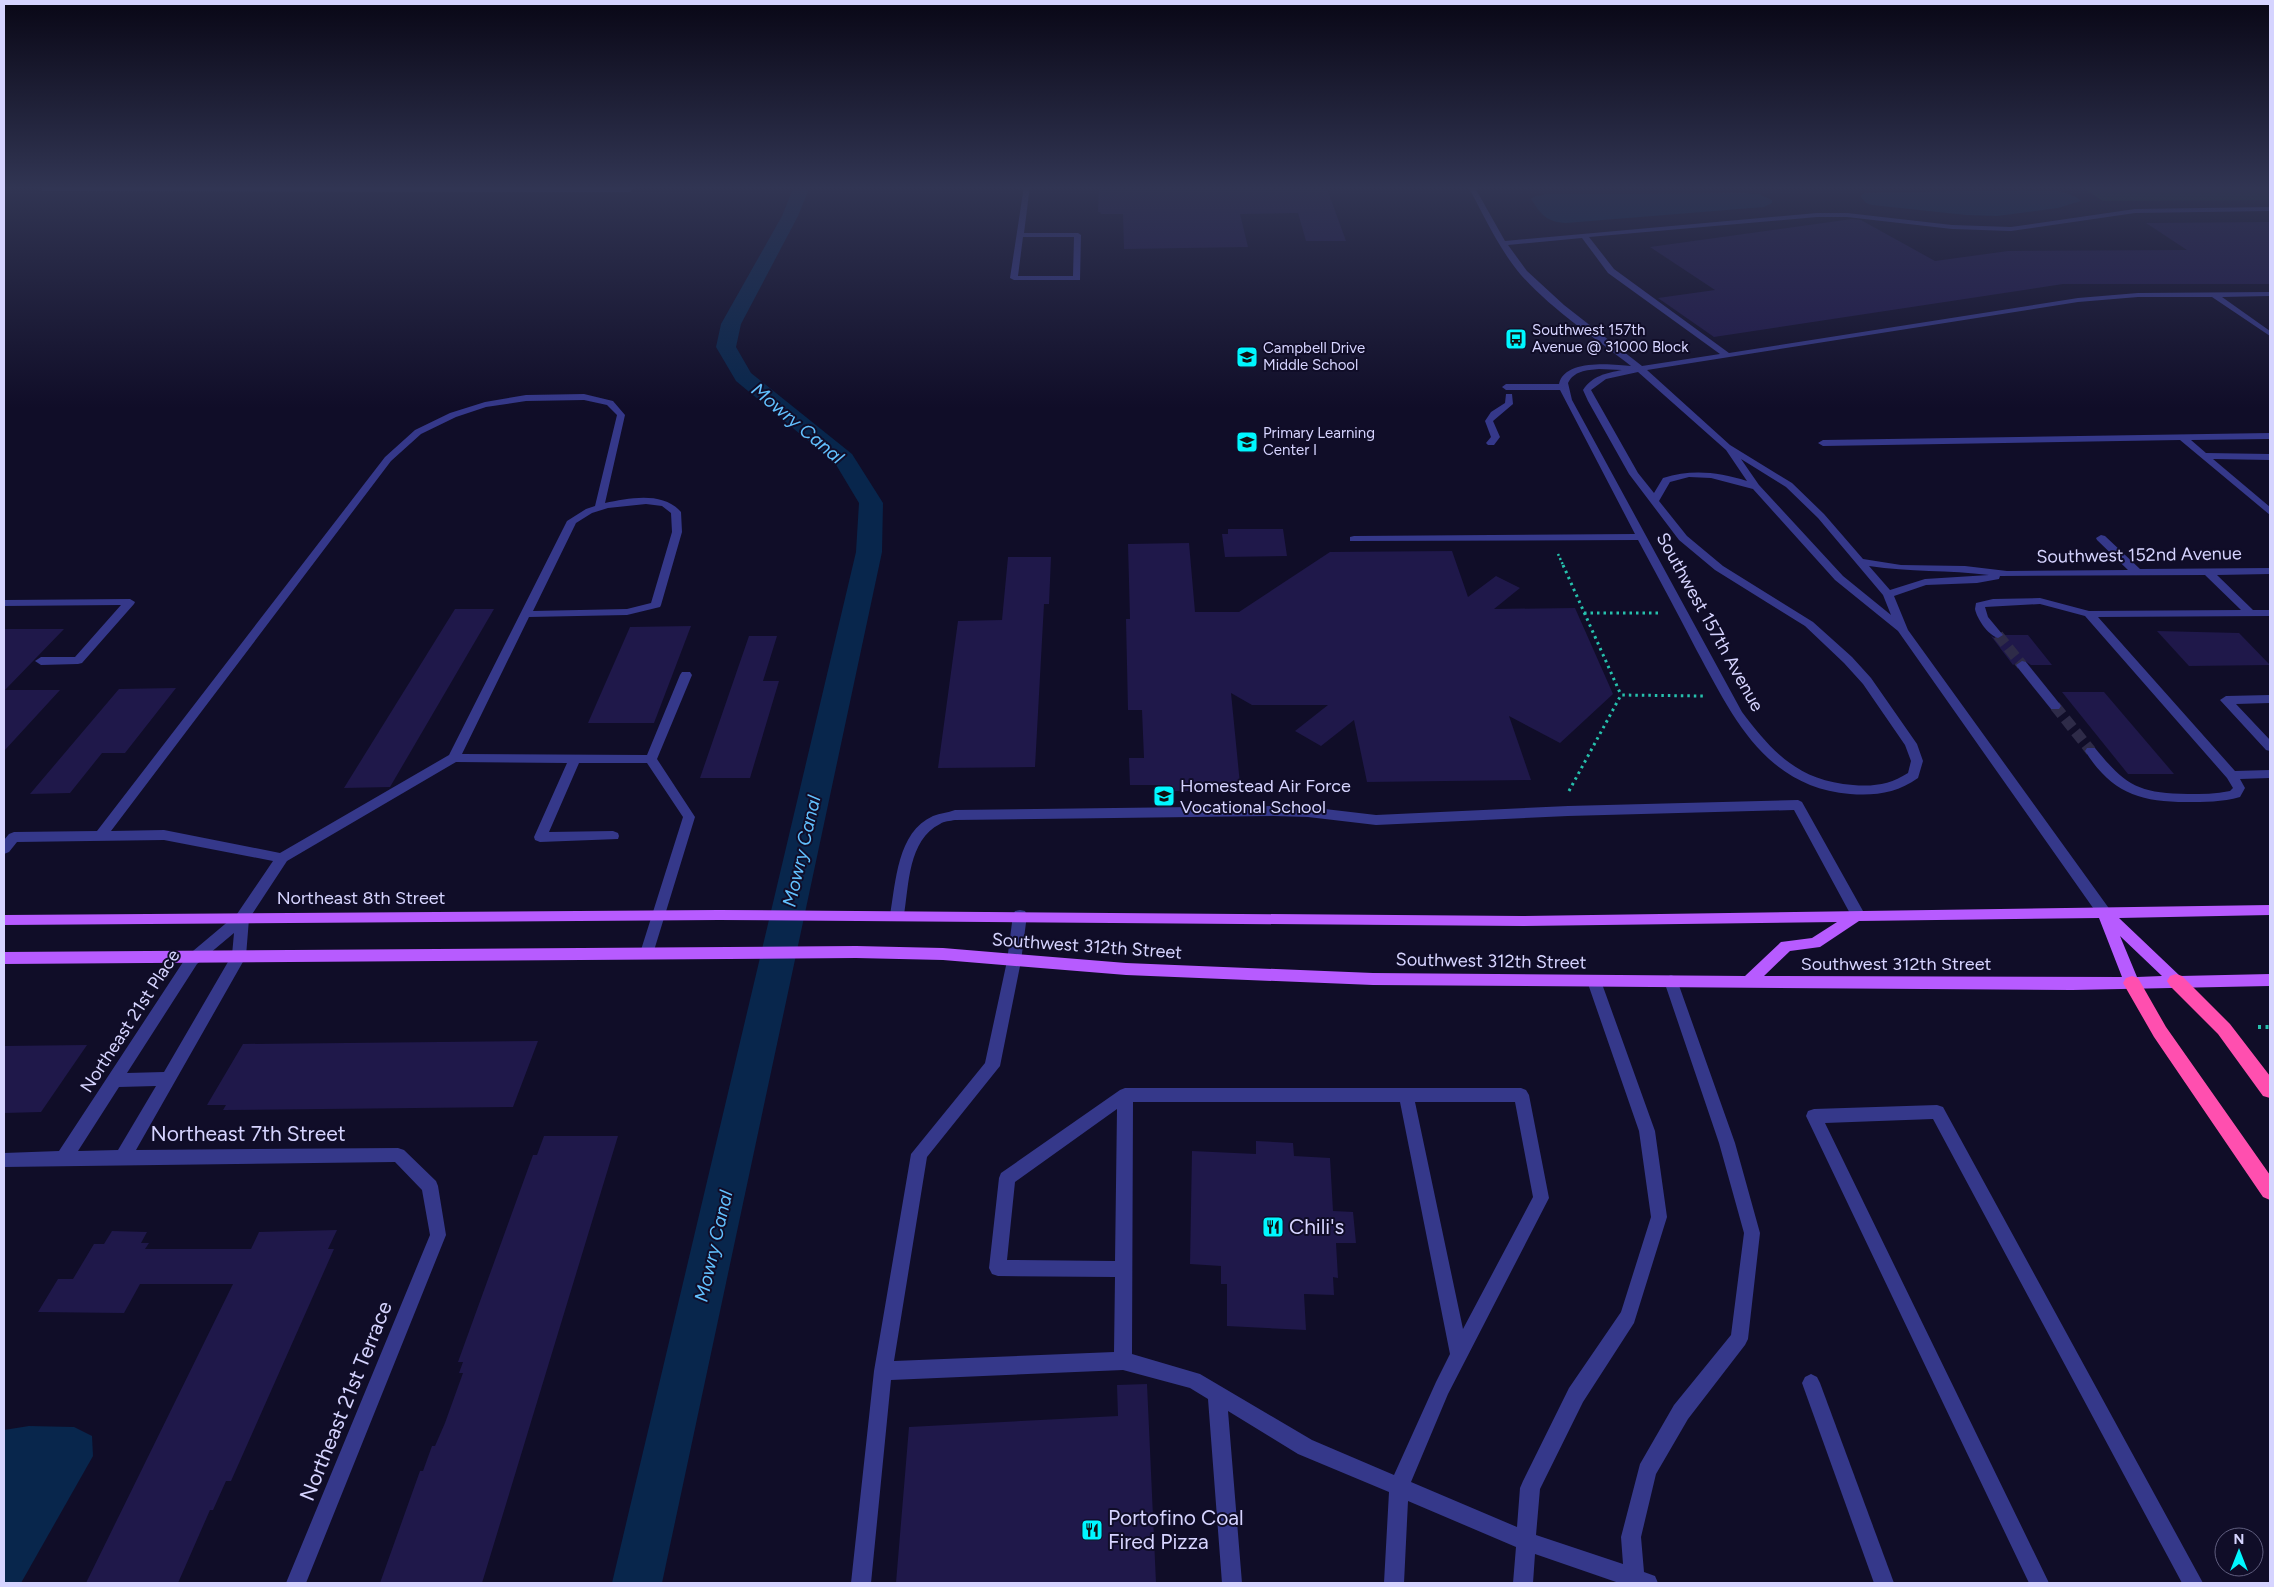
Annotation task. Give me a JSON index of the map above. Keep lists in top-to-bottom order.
{
  "streets": {
    "main road": ["Northeast 8th Street", "Southwest 312th Street"],
    "street": [
      "Southwest 152nd Avenue",
      "Southwest 157th Avenue",
      "Northeast 21st Place",
      "Northeast 7th Street",
      "Northeast 21st Terrace"
    ]
  },
  "crossings": [
    ["Northeast 8th Street", "Southwest 312th Street"],
    ["Northeast 8th Street", "Northeast 21st Place"],
    ["Northeast 21st Place", "Northeast 7th Street"],
    ["Northeast 7th Street", "Northeast 21st Terrace"]
  ],
  "water": ["Mowry Canal"],
  "places": {
    "bus stop": ["Southwest 157th Avenue @ 31000 Block"],
    "school or university": ["Campbell Drive Middle School", "Primary Learning Center I", "Homestead Air Force Vocational School"],
    "restaurant": ["Chili's", "Portofino Coal Fired Pizza"]
  },
  "north": "top"
}
